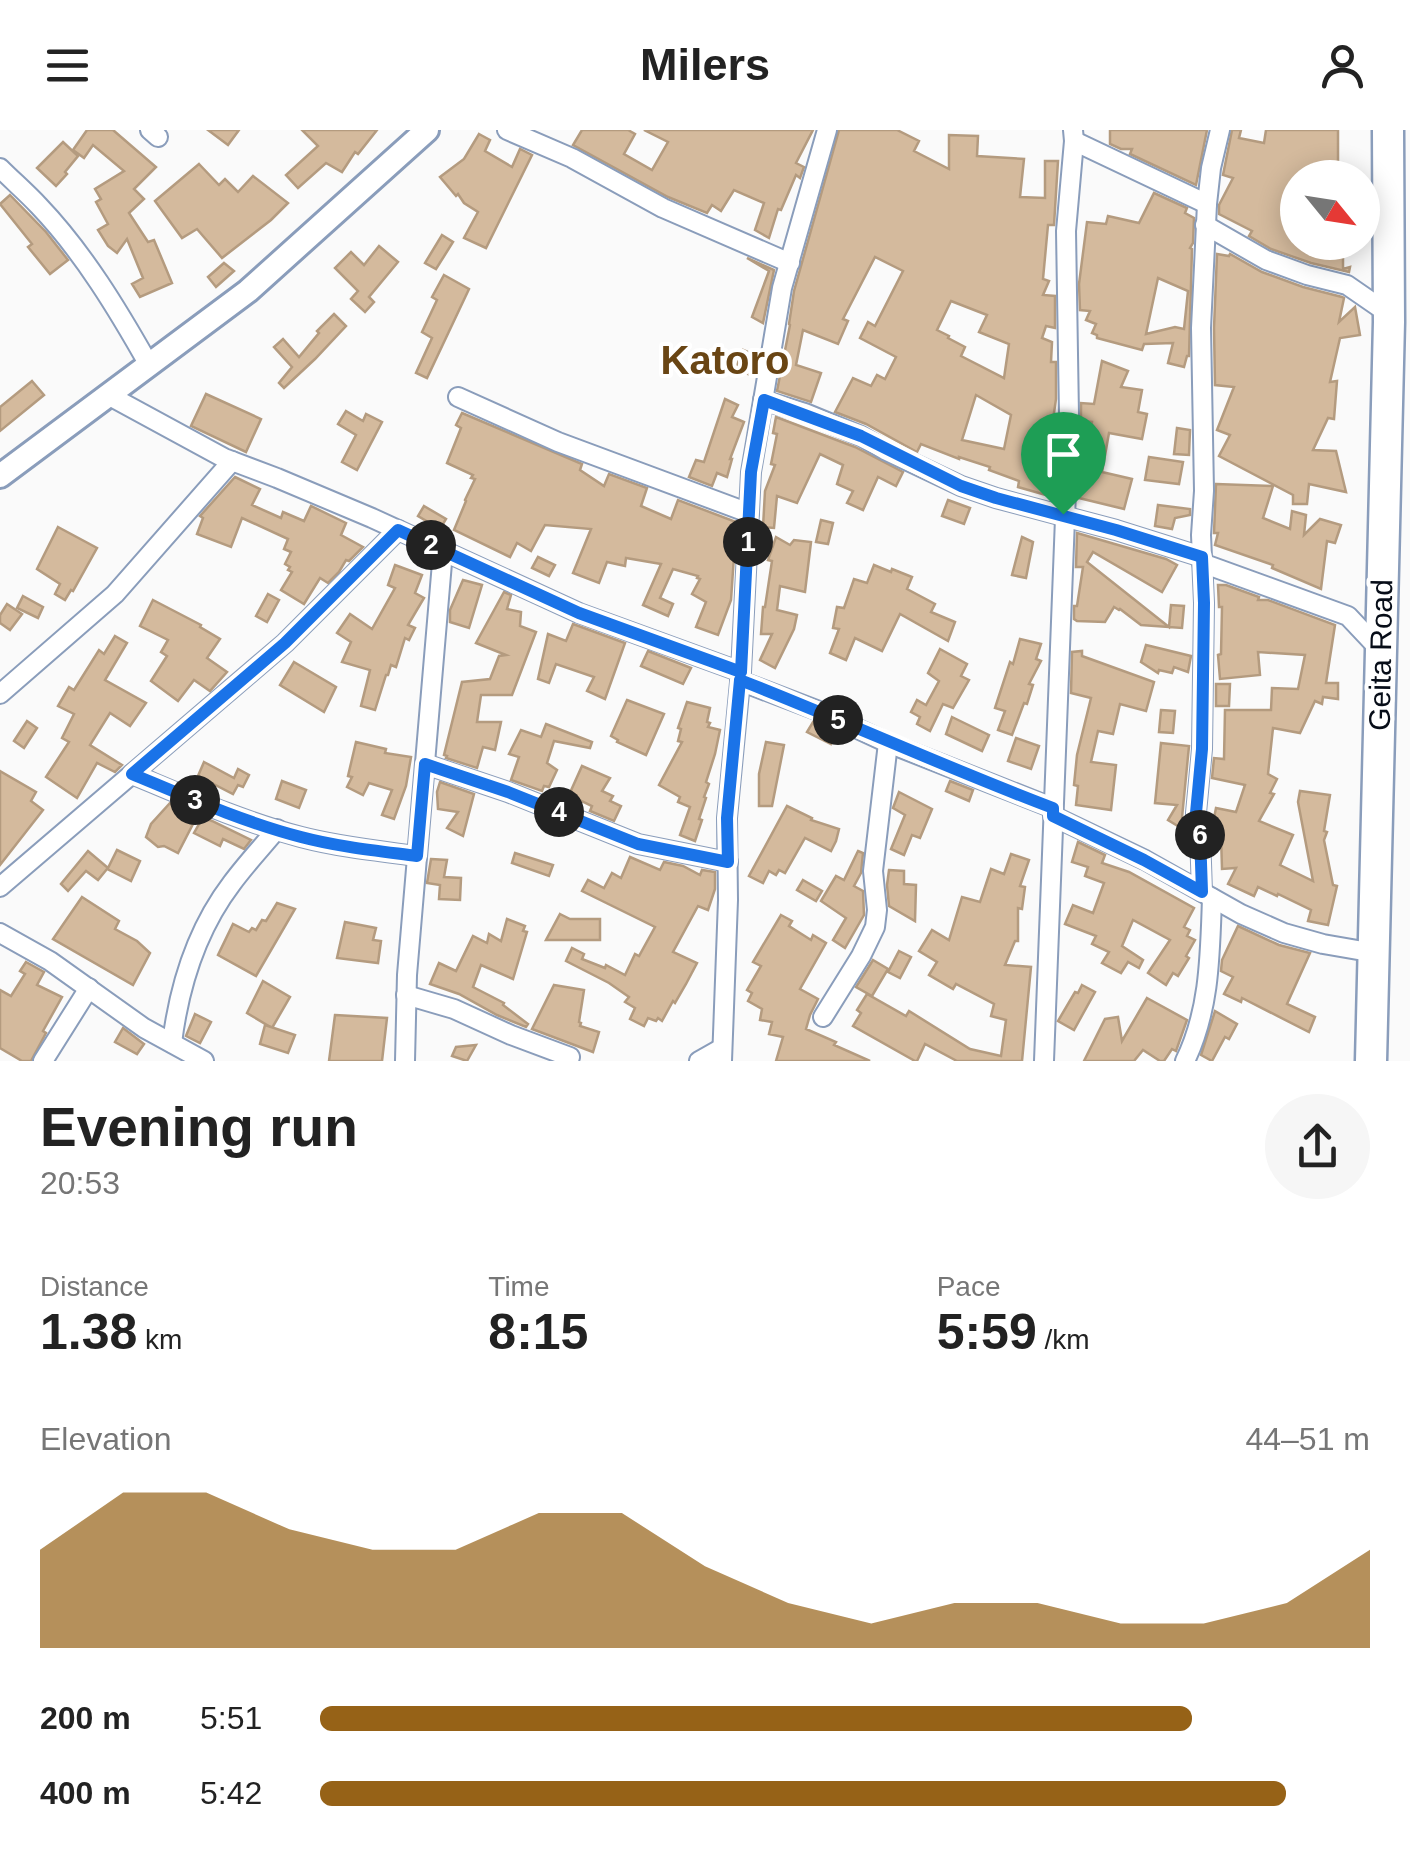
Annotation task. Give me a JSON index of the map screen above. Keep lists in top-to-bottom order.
{
  "streets": {
    "highway": ["Geita Road"]
  },
  "districts": ["Katoro"],
  "north": "bottom right",
  "page": {
    "header": "Milers",
    "pins": [
      "1",
      "2",
      "5",
      "3",
      "4",
      "6"
    ],
    "heading": ["Evening run", "20:53"],
    "stats": [
      ["Distance", "1.38 km"],
      ["Time", "8:15"],
      ["Pace", "5:59 /km"]
    ],
    "chart": ["Elevation", "44–51 m"],
    "list": [
      {
        "name": "200 m",
        "note": "5:51"
      },
      {
        "name": "400 m",
        "note": "5:42"
      }
    ]
  }
}
